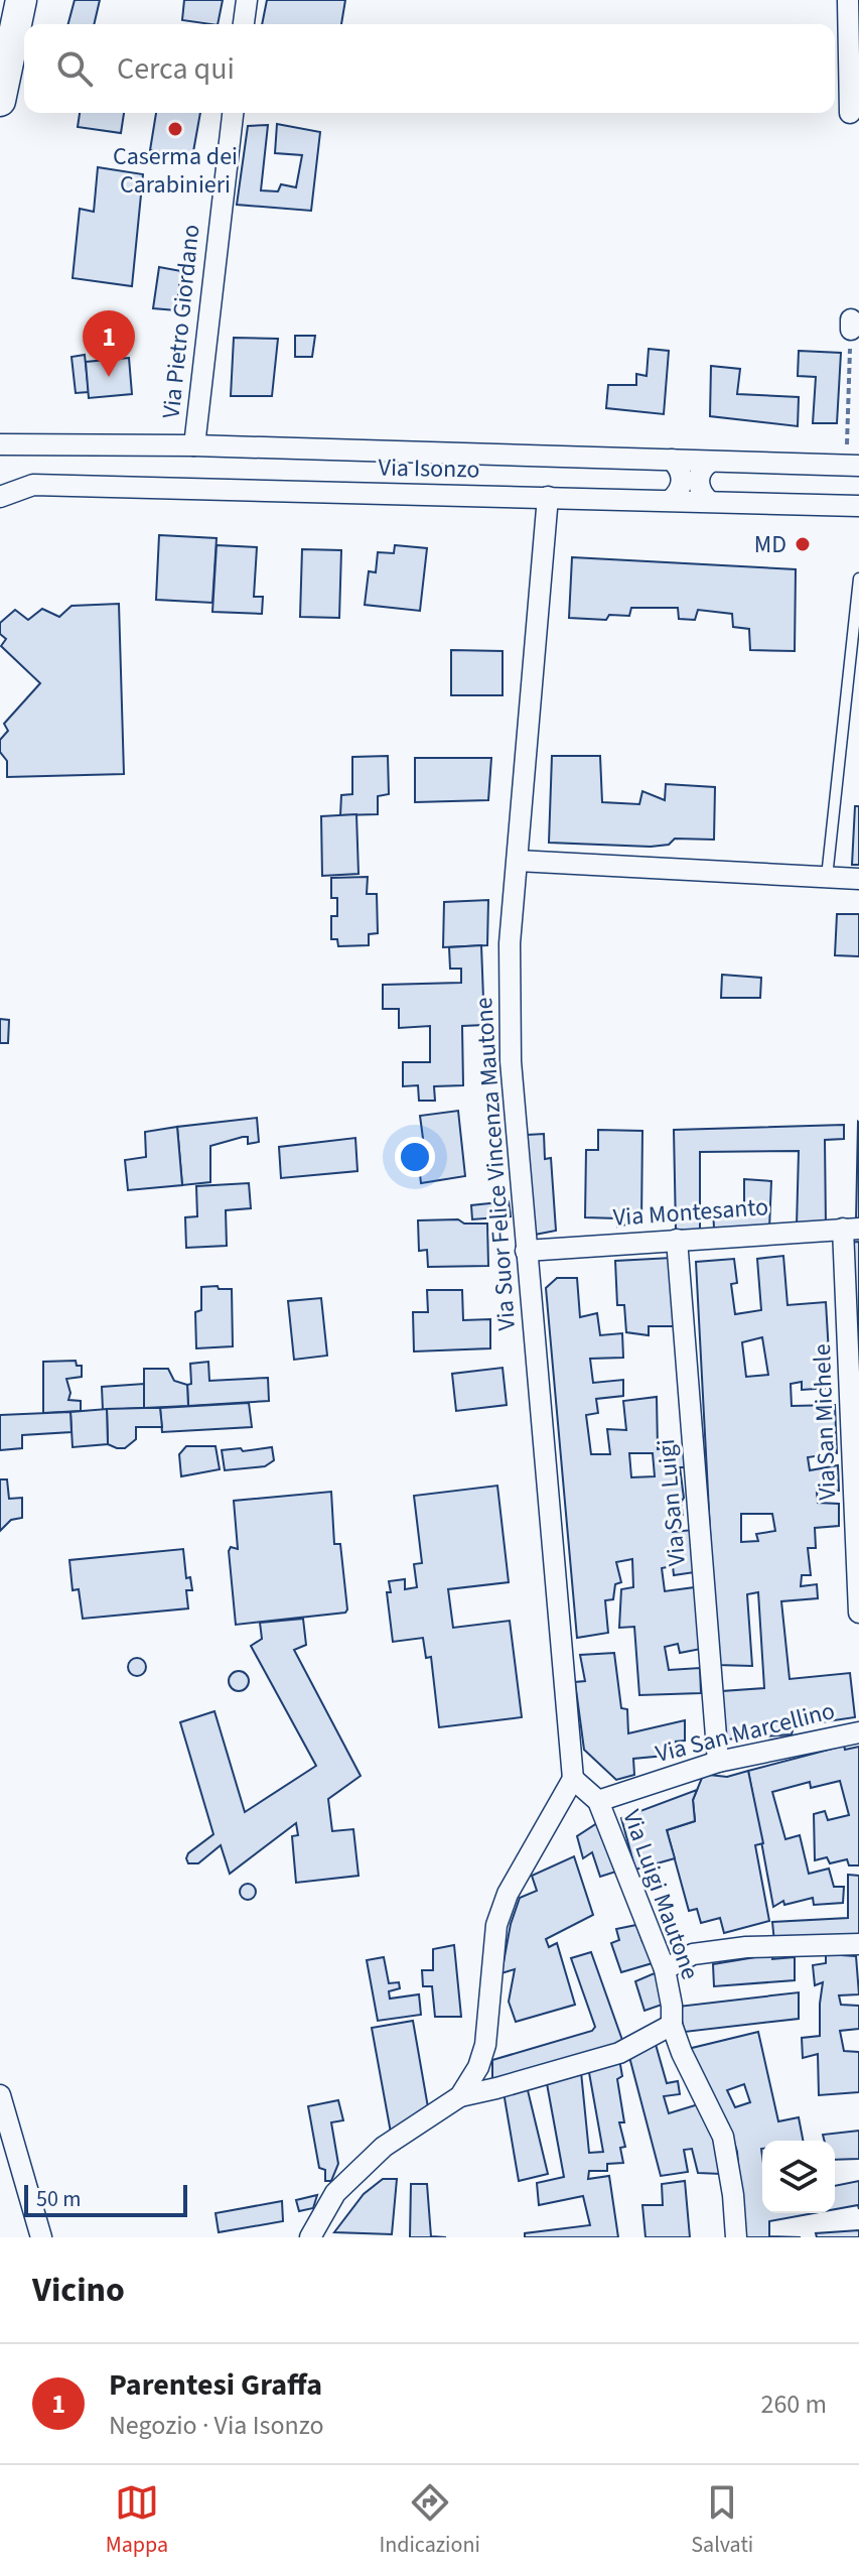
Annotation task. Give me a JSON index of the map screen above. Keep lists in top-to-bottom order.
{
  "streets": {
    "street": [
      "Via Pietro Giordano",
      "Via Isonzo",
      "Via Suor Felice Vincenza Mautone",
      "Via Montesanto",
      "Via San Michele",
      "Via San Luigi",
      "Via San Marcellino",
      "Via Luigi Mautone"
    ]
  },
  "crossings": [
    ["Via Pietro Giordano", "Via Isonzo"],
    ["Via Isonzo", "Via Suor Felice Vincenza Mautone"],
    ["Via Suor Felice Vincenza Mautone", "Via Montesanto"],
    ["Via Montesanto", "Via San Michele"],
    ["Via Montesanto", "Via San Luigi"],
    ["Via San Luigi", "Via San Marcellino"],
    ["Via San Marcellino", "Via Luigi Mautone"]
  ],
  "places": ["Caserma dei Carabinieri", "MD"],
  "scale_bar": "50 m",
  "page": {
    "search": "Cerca qui",
    "pins": "1",
    "scale": "50 m",
    "heading": "Vicino",
    "list": [
      {
        "mark": "1",
        "name": "Parentesi Graffa",
        "note": "Negozio · Via Isonzo",
        "value": "260 m"
      }
    ],
    "nav": ["Mappa", "Indicazioni", "Salvati"]
  }
}
